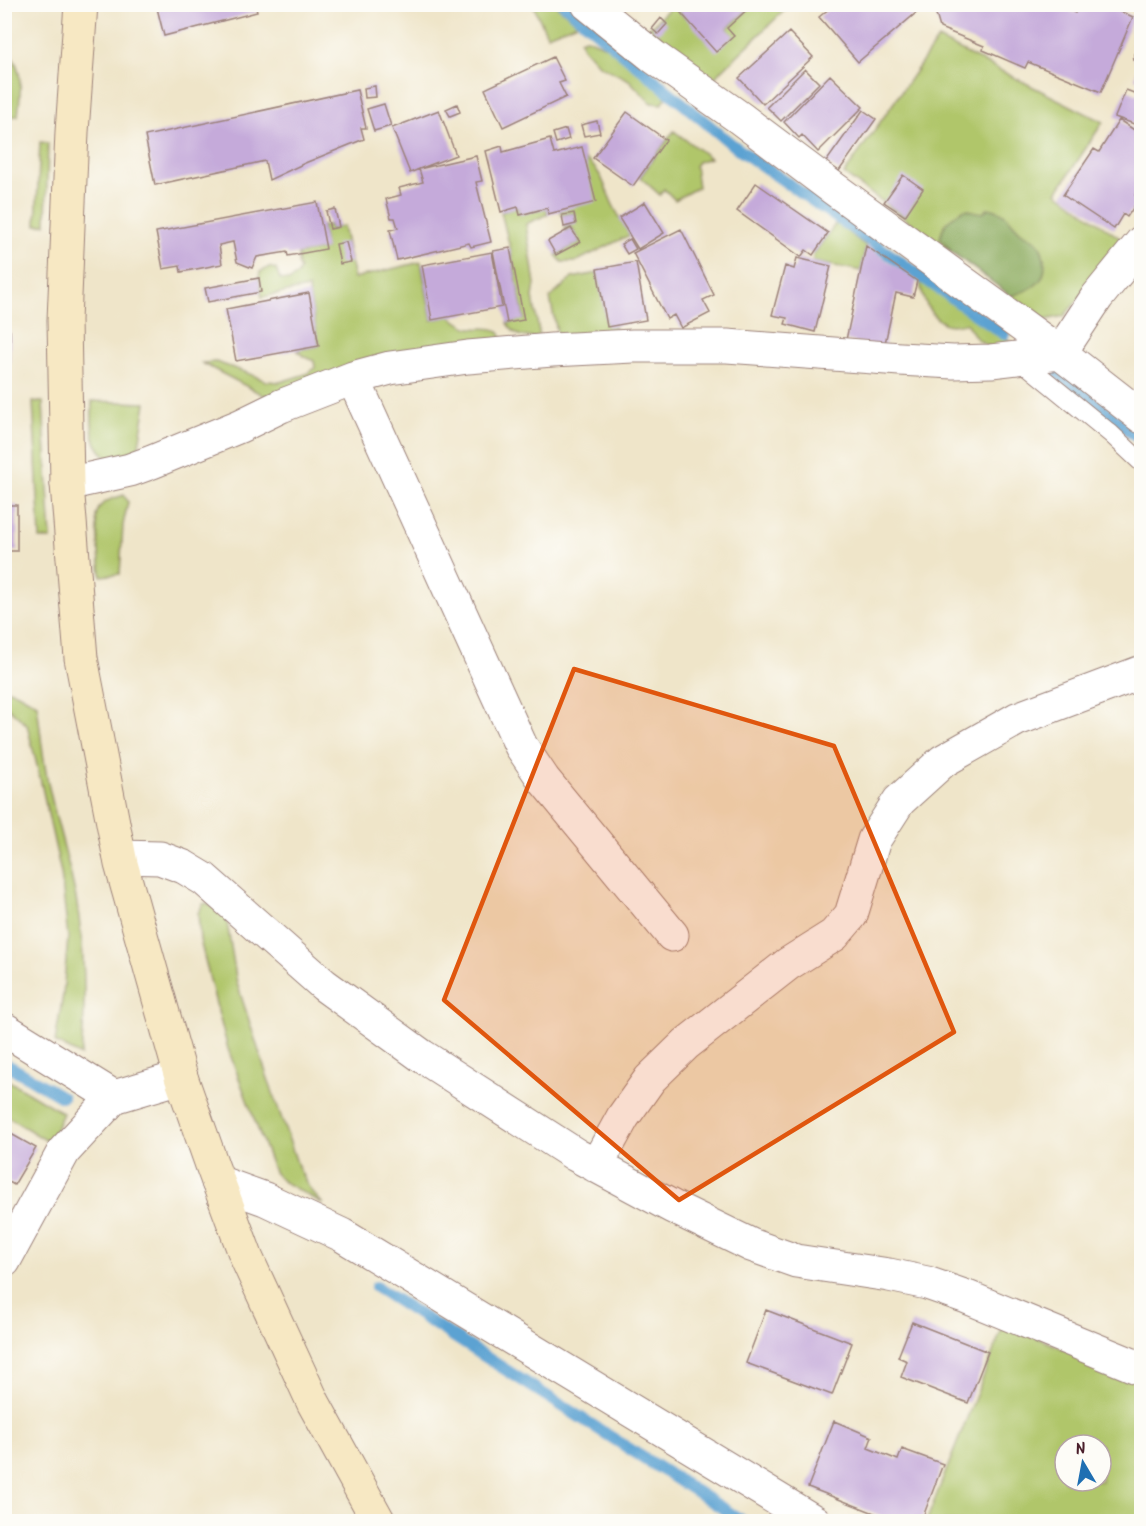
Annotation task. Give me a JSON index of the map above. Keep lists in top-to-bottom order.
{
  "north": "top"
}
